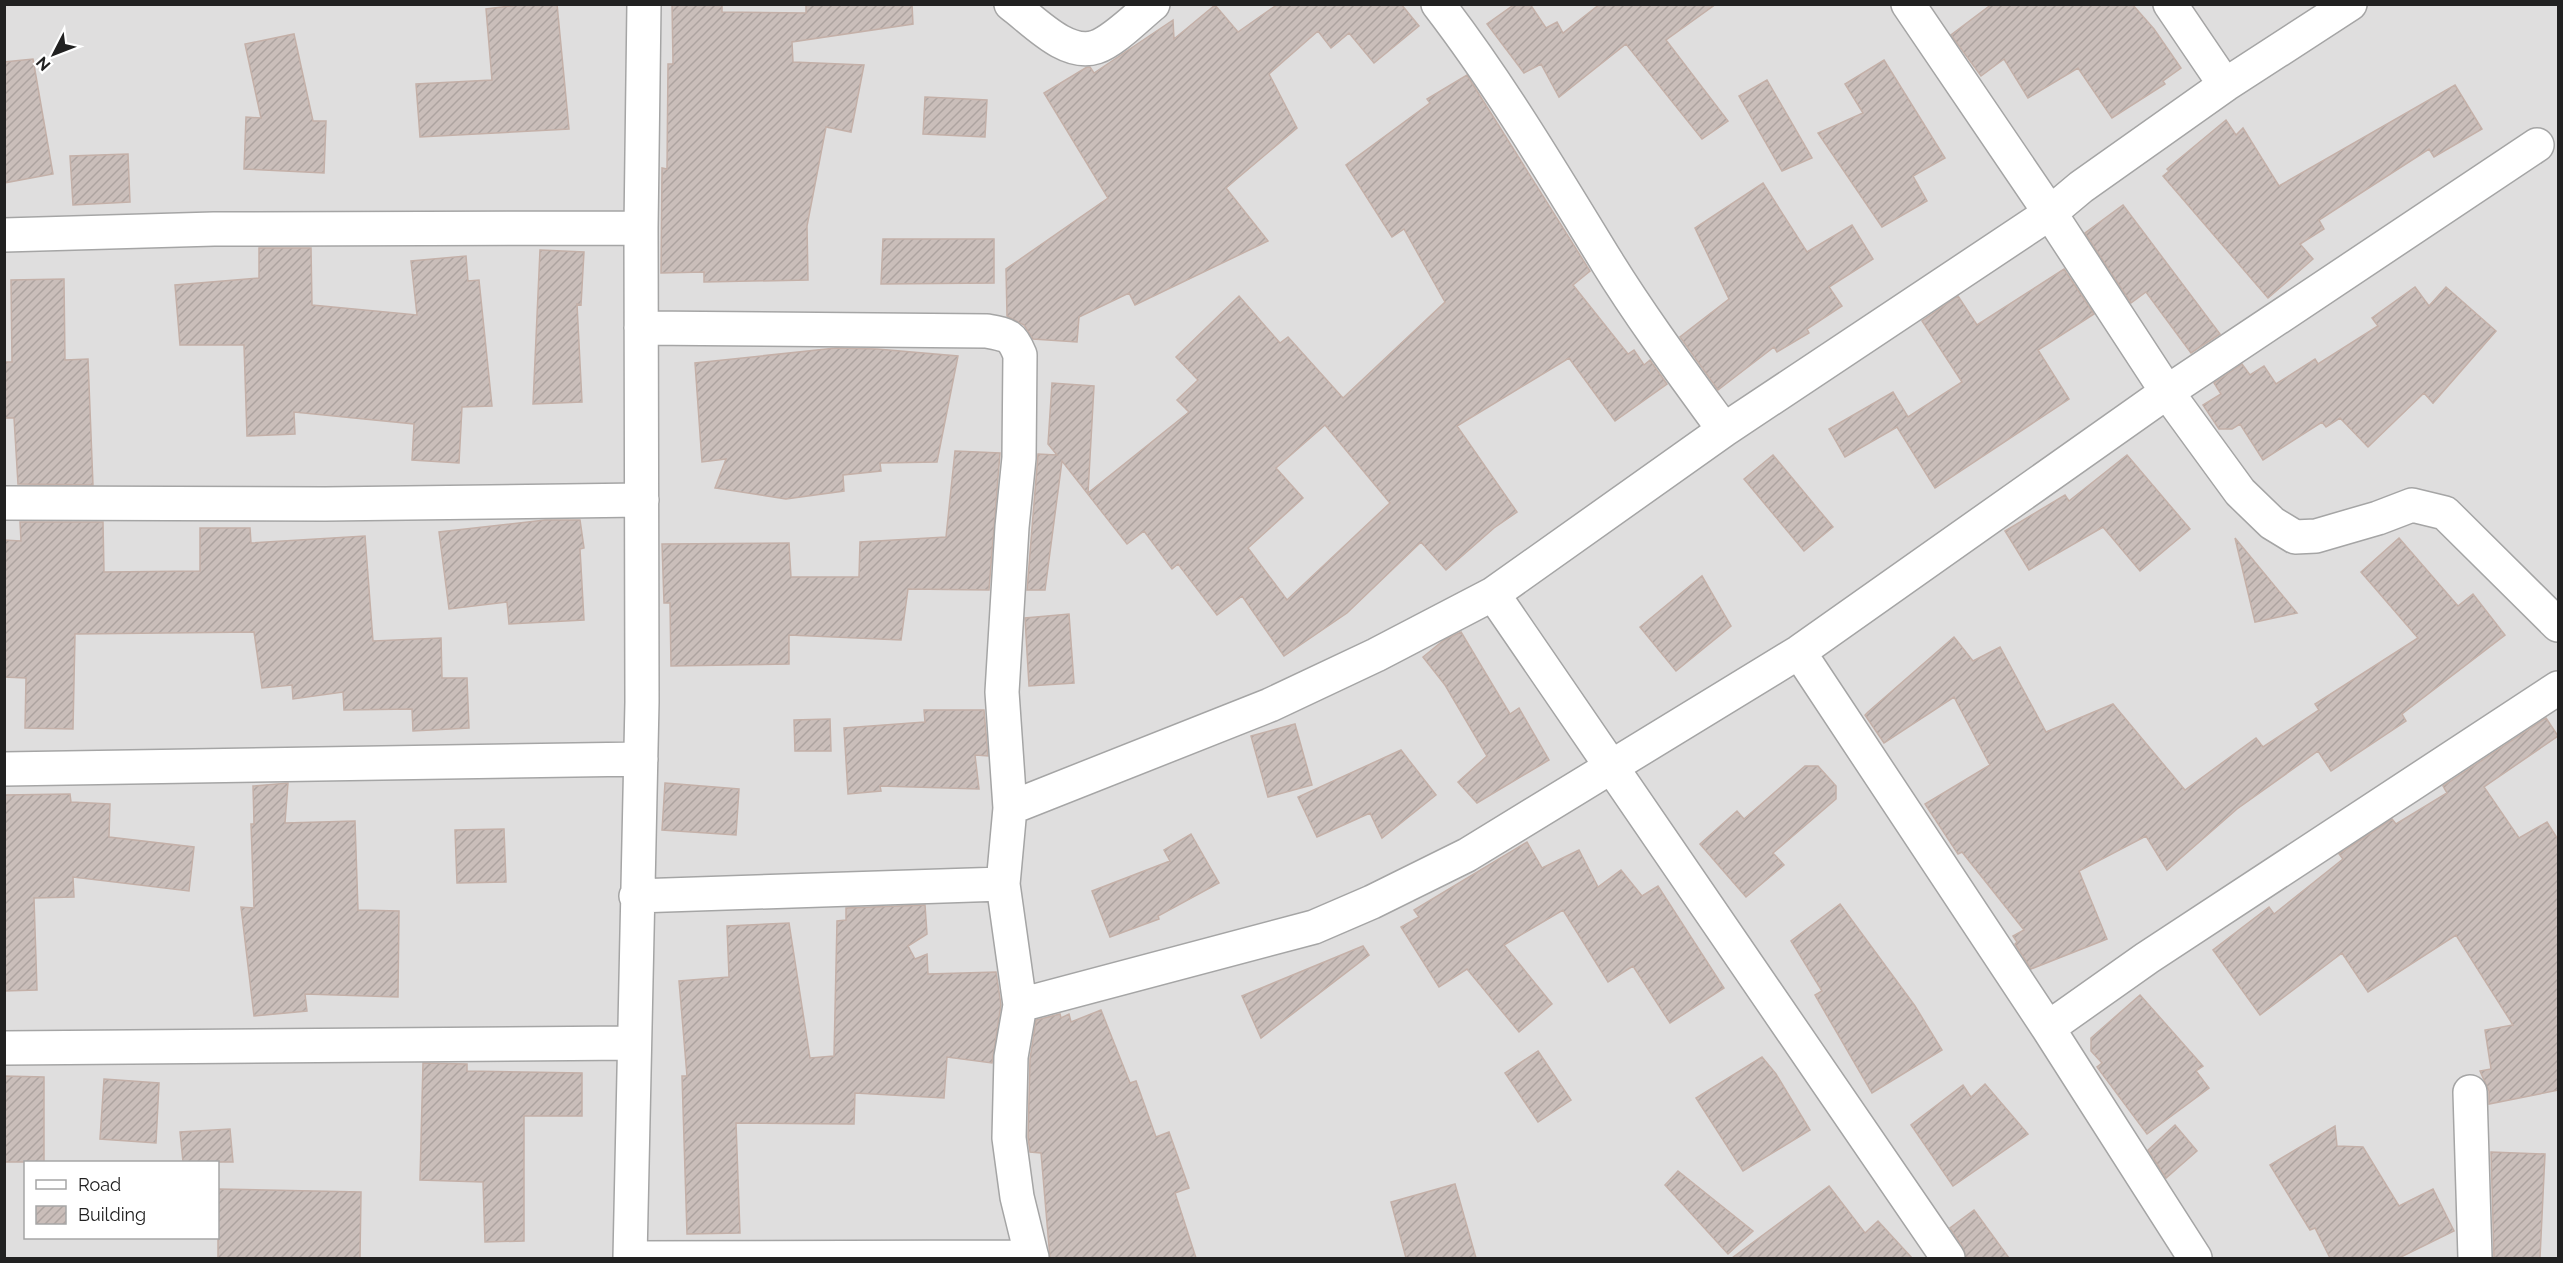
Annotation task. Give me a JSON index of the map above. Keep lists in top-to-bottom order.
{
  "legend": ["Road", "Building"],
  "north": "bottom left"
}
